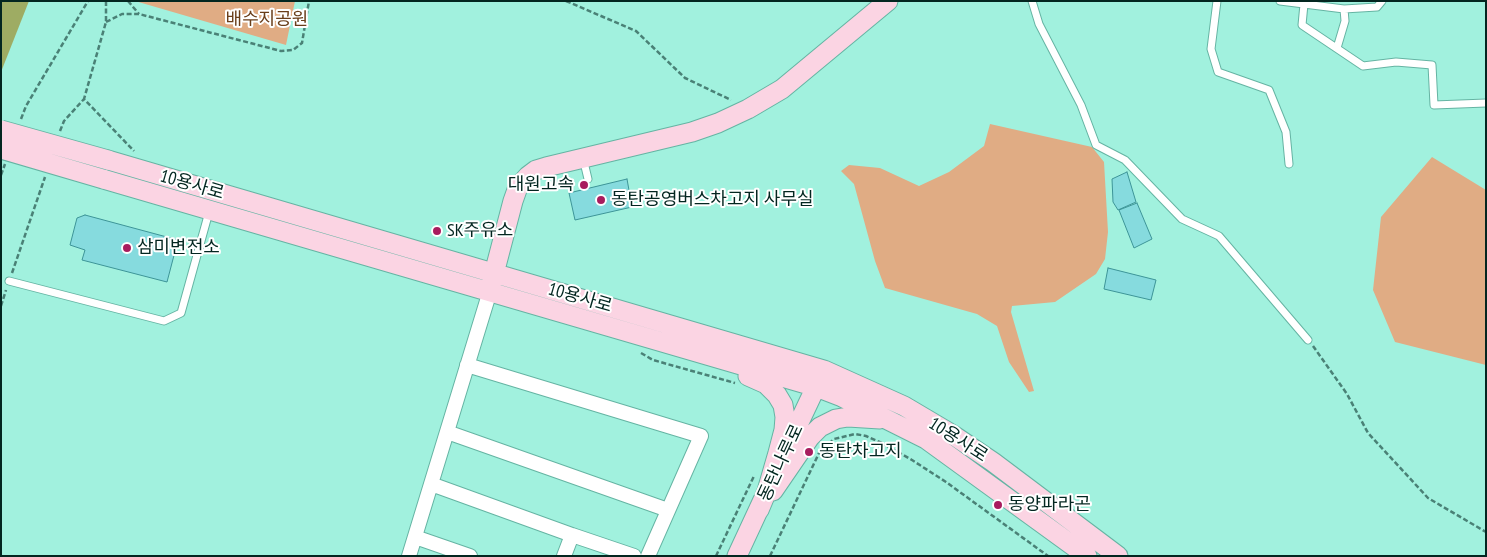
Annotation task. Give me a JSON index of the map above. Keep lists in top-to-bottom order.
{
  "streets": {
    "street": ["10용사로", "동탄나루로"]
  },
  "crossings": [
    ["10용사로", "동탄나루로"]
  ],
  "parks": ["배수지공원"],
  "places": [
    "대원고속",
    "동탄공영버스차고지 사무실",
    "SK주유소",
    "삼미변전소",
    "동탄차고지",
    "동양파라곤"
  ]
}
